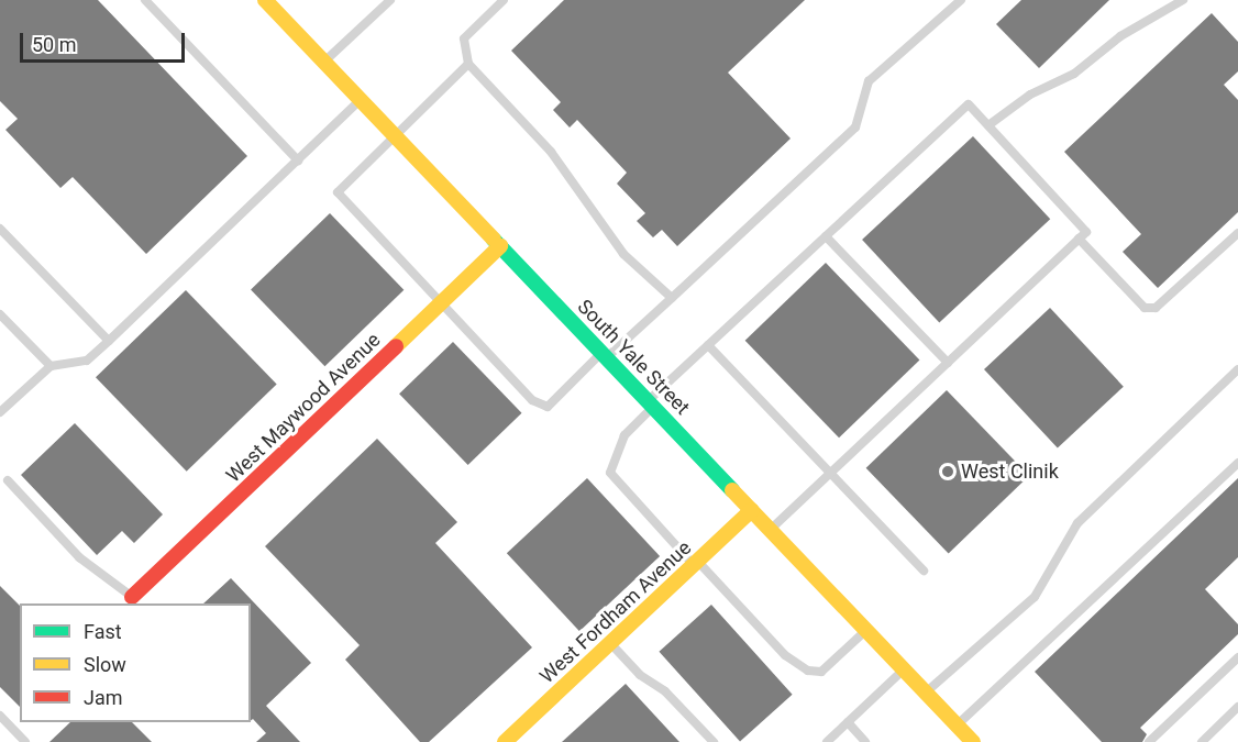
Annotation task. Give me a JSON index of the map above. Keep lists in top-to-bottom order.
{
  "streets": {
    "street": ["South Yale Street", "West Maywood Avenue", "West Fordham Avenue"]
  },
  "crossings": [
    ["South Yale Street", "West Maywood Avenue"],
    ["South Yale Street", "West Fordham Avenue"]
  ],
  "places": ["West Clinik"],
  "legend": ["Fast", "Slow", "Jam"],
  "scale_bar": "50 m"
}
